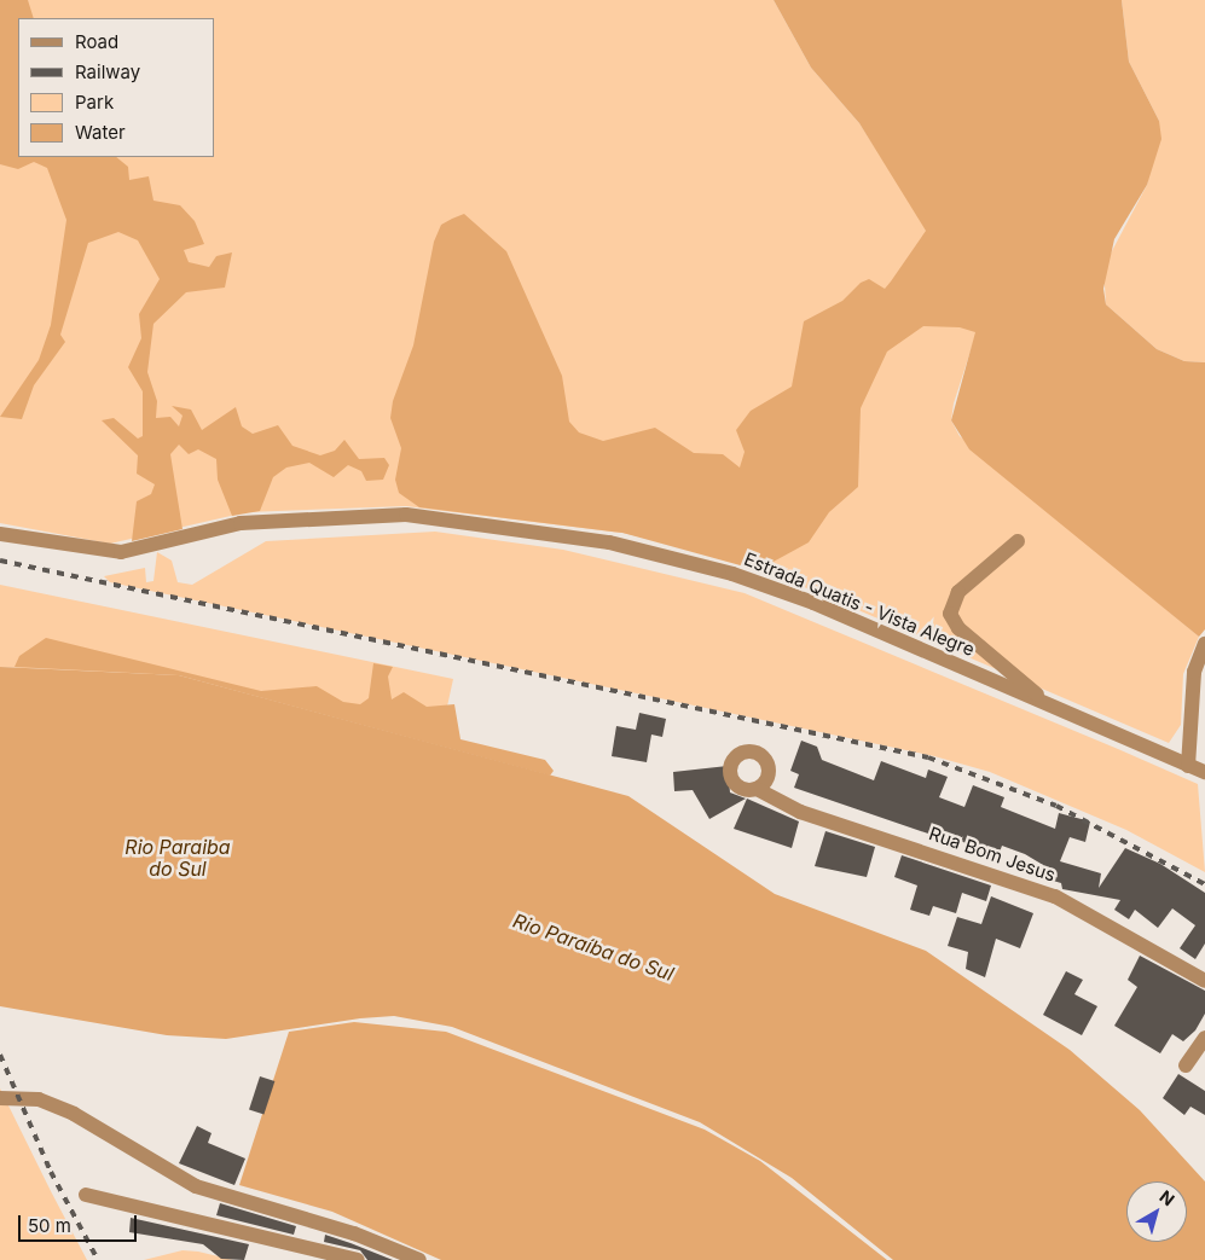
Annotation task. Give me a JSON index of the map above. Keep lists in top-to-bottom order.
{
  "streets": {
    "street": ["Estrada Quatis - Vista Alegre", "Rua Bom Jesus"]
  },
  "water": ["Rio Paraiba do Sul", "Rio Paraíba do Sul"],
  "legend": [
    "Road",
    "Railway",
    "Park",
    "Water"
  ],
  "scale_bar": "50 m",
  "north": "top right"
}
